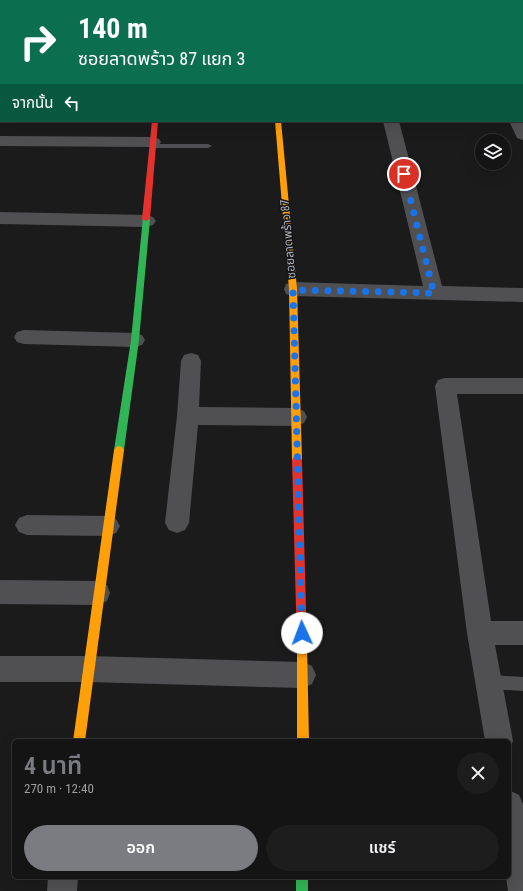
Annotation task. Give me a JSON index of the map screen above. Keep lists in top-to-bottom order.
{
  "streets": {
    "street": ["ซอยลาดพร้าว 87"]
  },
  "page": {
    "turn": ["140 m", "ซอยลาดพร้าว 87 แยก 3"],
    "then": "จากนั้น",
    "heading": ["4 นาที", "270 m · 12:40"],
    "buttons": ["ออก", "แชร์"]
  }
}
